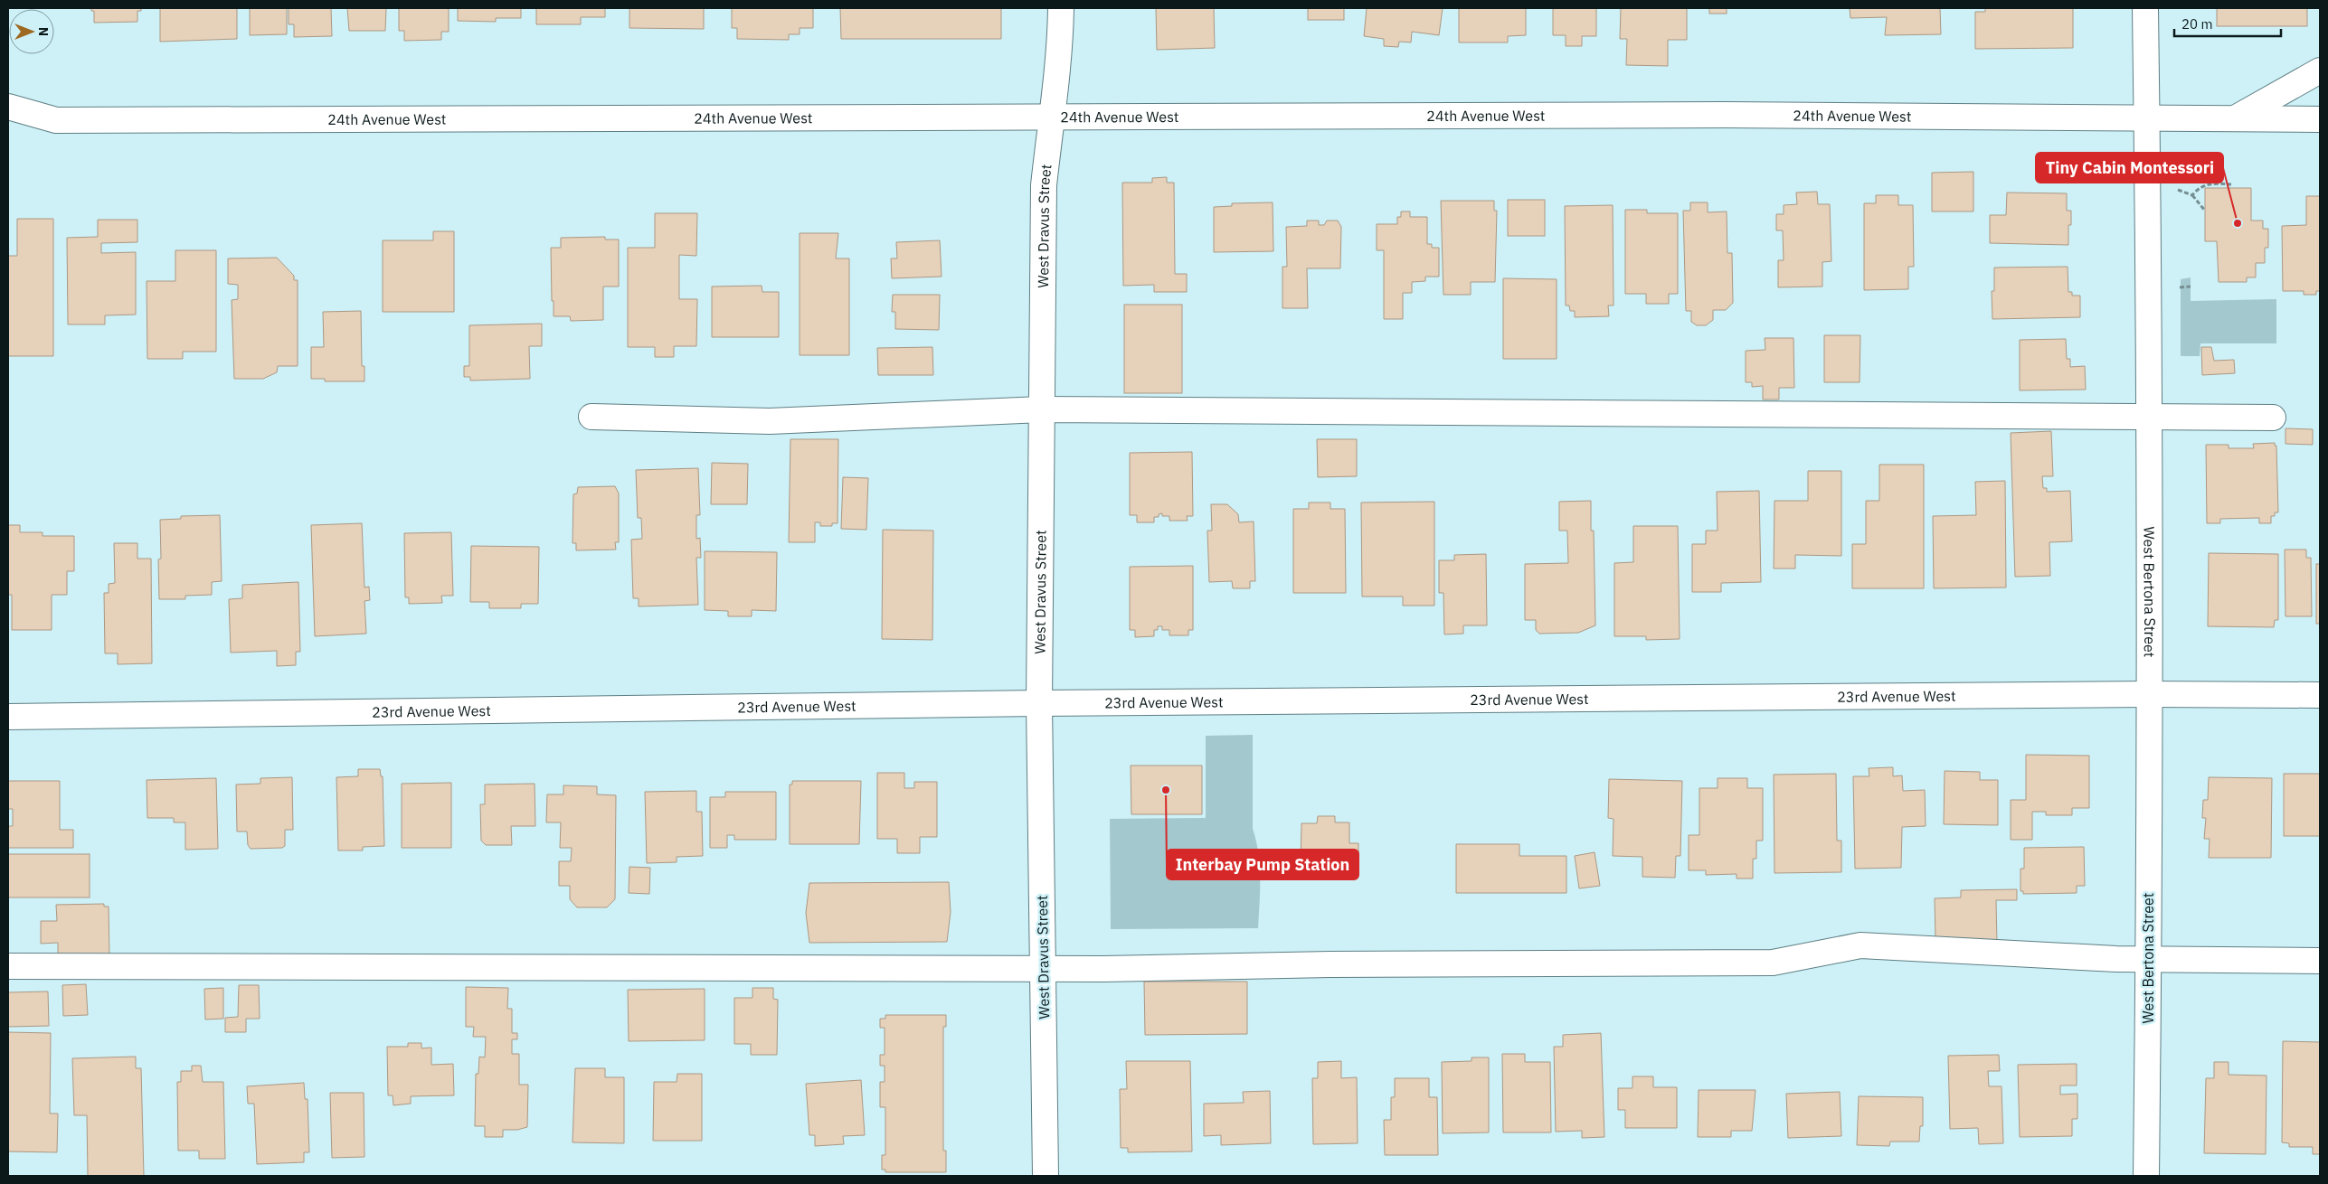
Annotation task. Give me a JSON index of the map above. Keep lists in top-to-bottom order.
{
  "streets": {
    "street": [
      "24th Avenue West",
      "West Dravus Street",
      "West Bertona Street",
      "23rd Avenue West"
    ]
  },
  "crossings": [
    ["24th Avenue West", "West Dravus Street"],
    ["24th Avenue West", "West Bertona Street"],
    ["West Dravus Street", "23rd Avenue West"],
    ["West Bertona Street", "23rd Avenue West"]
  ],
  "places": ["Tiny Cabin Montessori", "Interbay Pump Station"],
  "scale_bar": "20 m",
  "north": "right"
}
